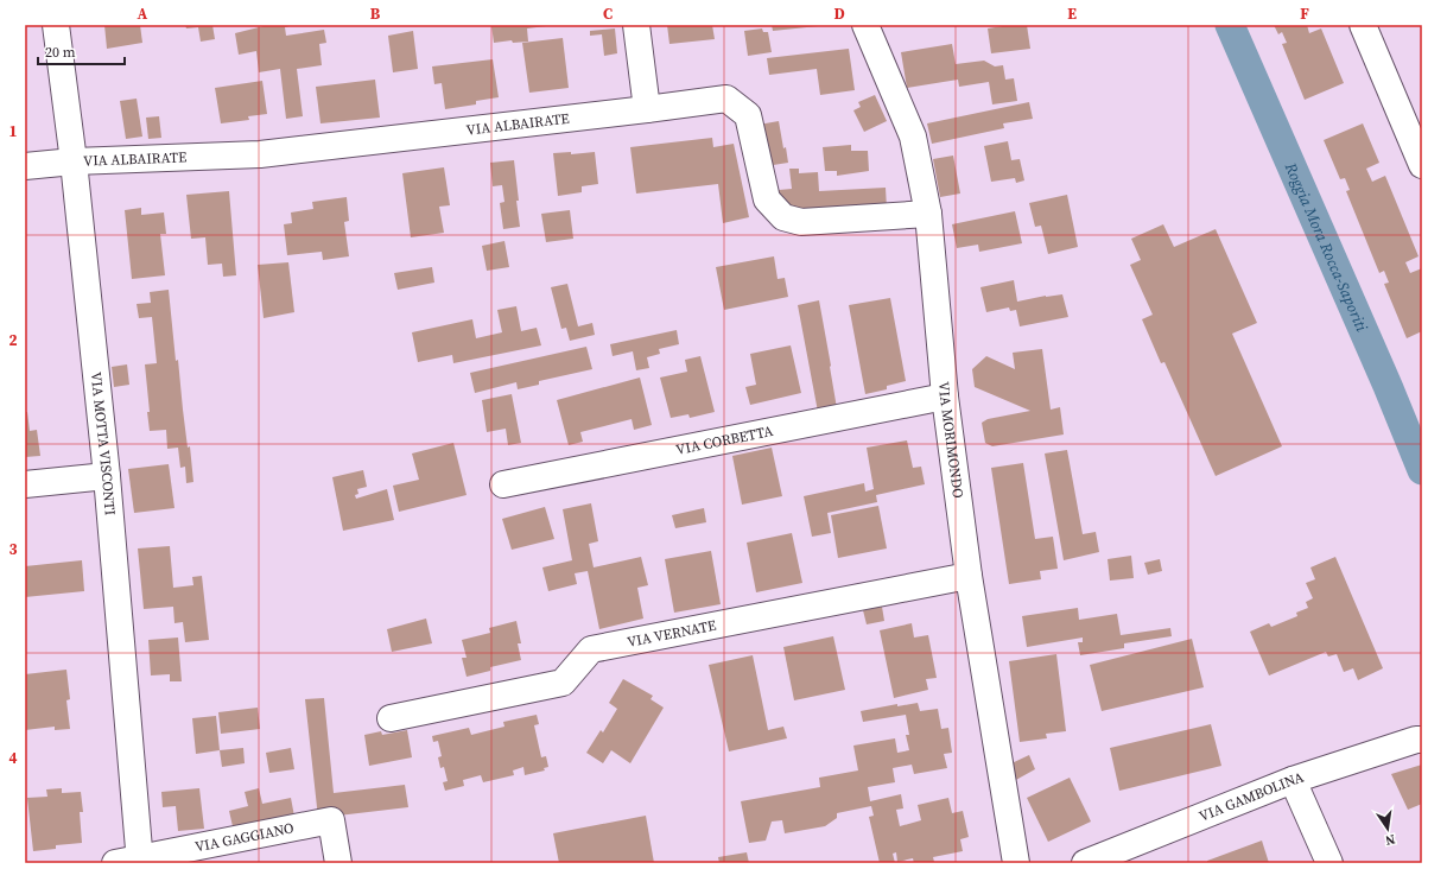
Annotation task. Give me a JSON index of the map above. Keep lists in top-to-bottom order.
{
  "streets": {
    "street": [
      "VIA ALBAIRATE",
      "VIA CORBETTA",
      "VIA MORIMONDO",
      "VIA MOTTA VISCONTI",
      "VIA VERNATE",
      "VIA GAMBOLINA",
      "VIA GAGGIANO"
    ]
  },
  "crossings": [
    ["VIA ALBAIRATE", "VIA MORIMONDO"],
    ["VIA ALBAIRATE", "VIA MOTTA VISCONTI"],
    ["VIA CORBETTA", "VIA MORIMONDO"],
    ["VIA MORIMONDO", "VIA VERNATE"],
    ["VIA MOTTA VISCONTI", "VIA GAGGIANO"]
  ],
  "water": ["Roggia Mora Rocca-Saporiti"],
  "scale_bar": "20 m",
  "north": "bottom",
  "grid": {
    "columns": [
      "A",
      "B",
      "C",
      "D",
      "E",
      "F"
    ],
    "rows": [
      "1",
      "2",
      "3",
      "4"
    ]
  }
}
